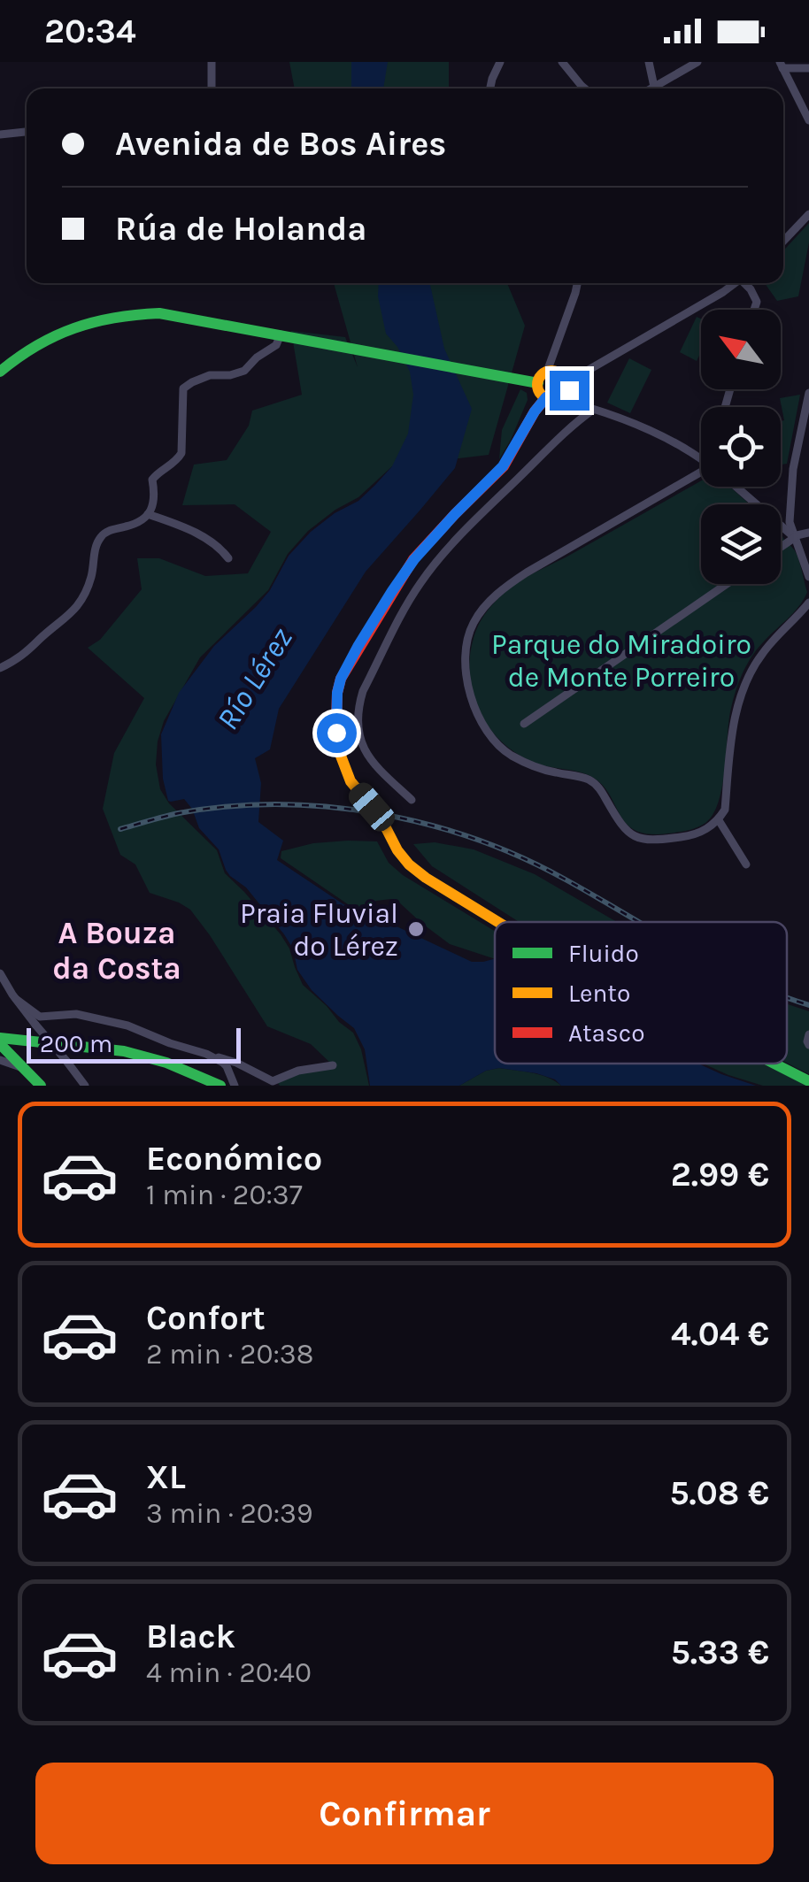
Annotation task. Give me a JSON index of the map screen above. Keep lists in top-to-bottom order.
{
  "districts": ["A Bouza da Costa"],
  "water": ["Río Lérez"],
  "parks": ["Parque do Miradoiro de Monte Porreiro"],
  "places": ["Praia Fluvial do Lérez"],
  "legend": ["Fluido", "Lento", "Atasco"],
  "scale_bar": "200 m",
  "north": "top left",
  "page": {
    "status": "20:34",
    "banner": ["Avenida de Bos Aires", "Rúa de Holanda"],
    "scale": "200 m",
    "list": [
      {
        "name": "Económico",
        "note": "1 min · 20:37",
        "value": "2.99 €"
      },
      {
        "name": "Confort",
        "note": "2 min · 20:38",
        "value": "4.04 €"
      },
      {
        "name": "XL",
        "note": "3 min · 20:39",
        "value": "5.08 €"
      },
      {
        "name": "Black",
        "note": "4 min · 20:40",
        "value": "5.33 €"
      }
    ],
    "buttons": "Confirmar"
  }
}
